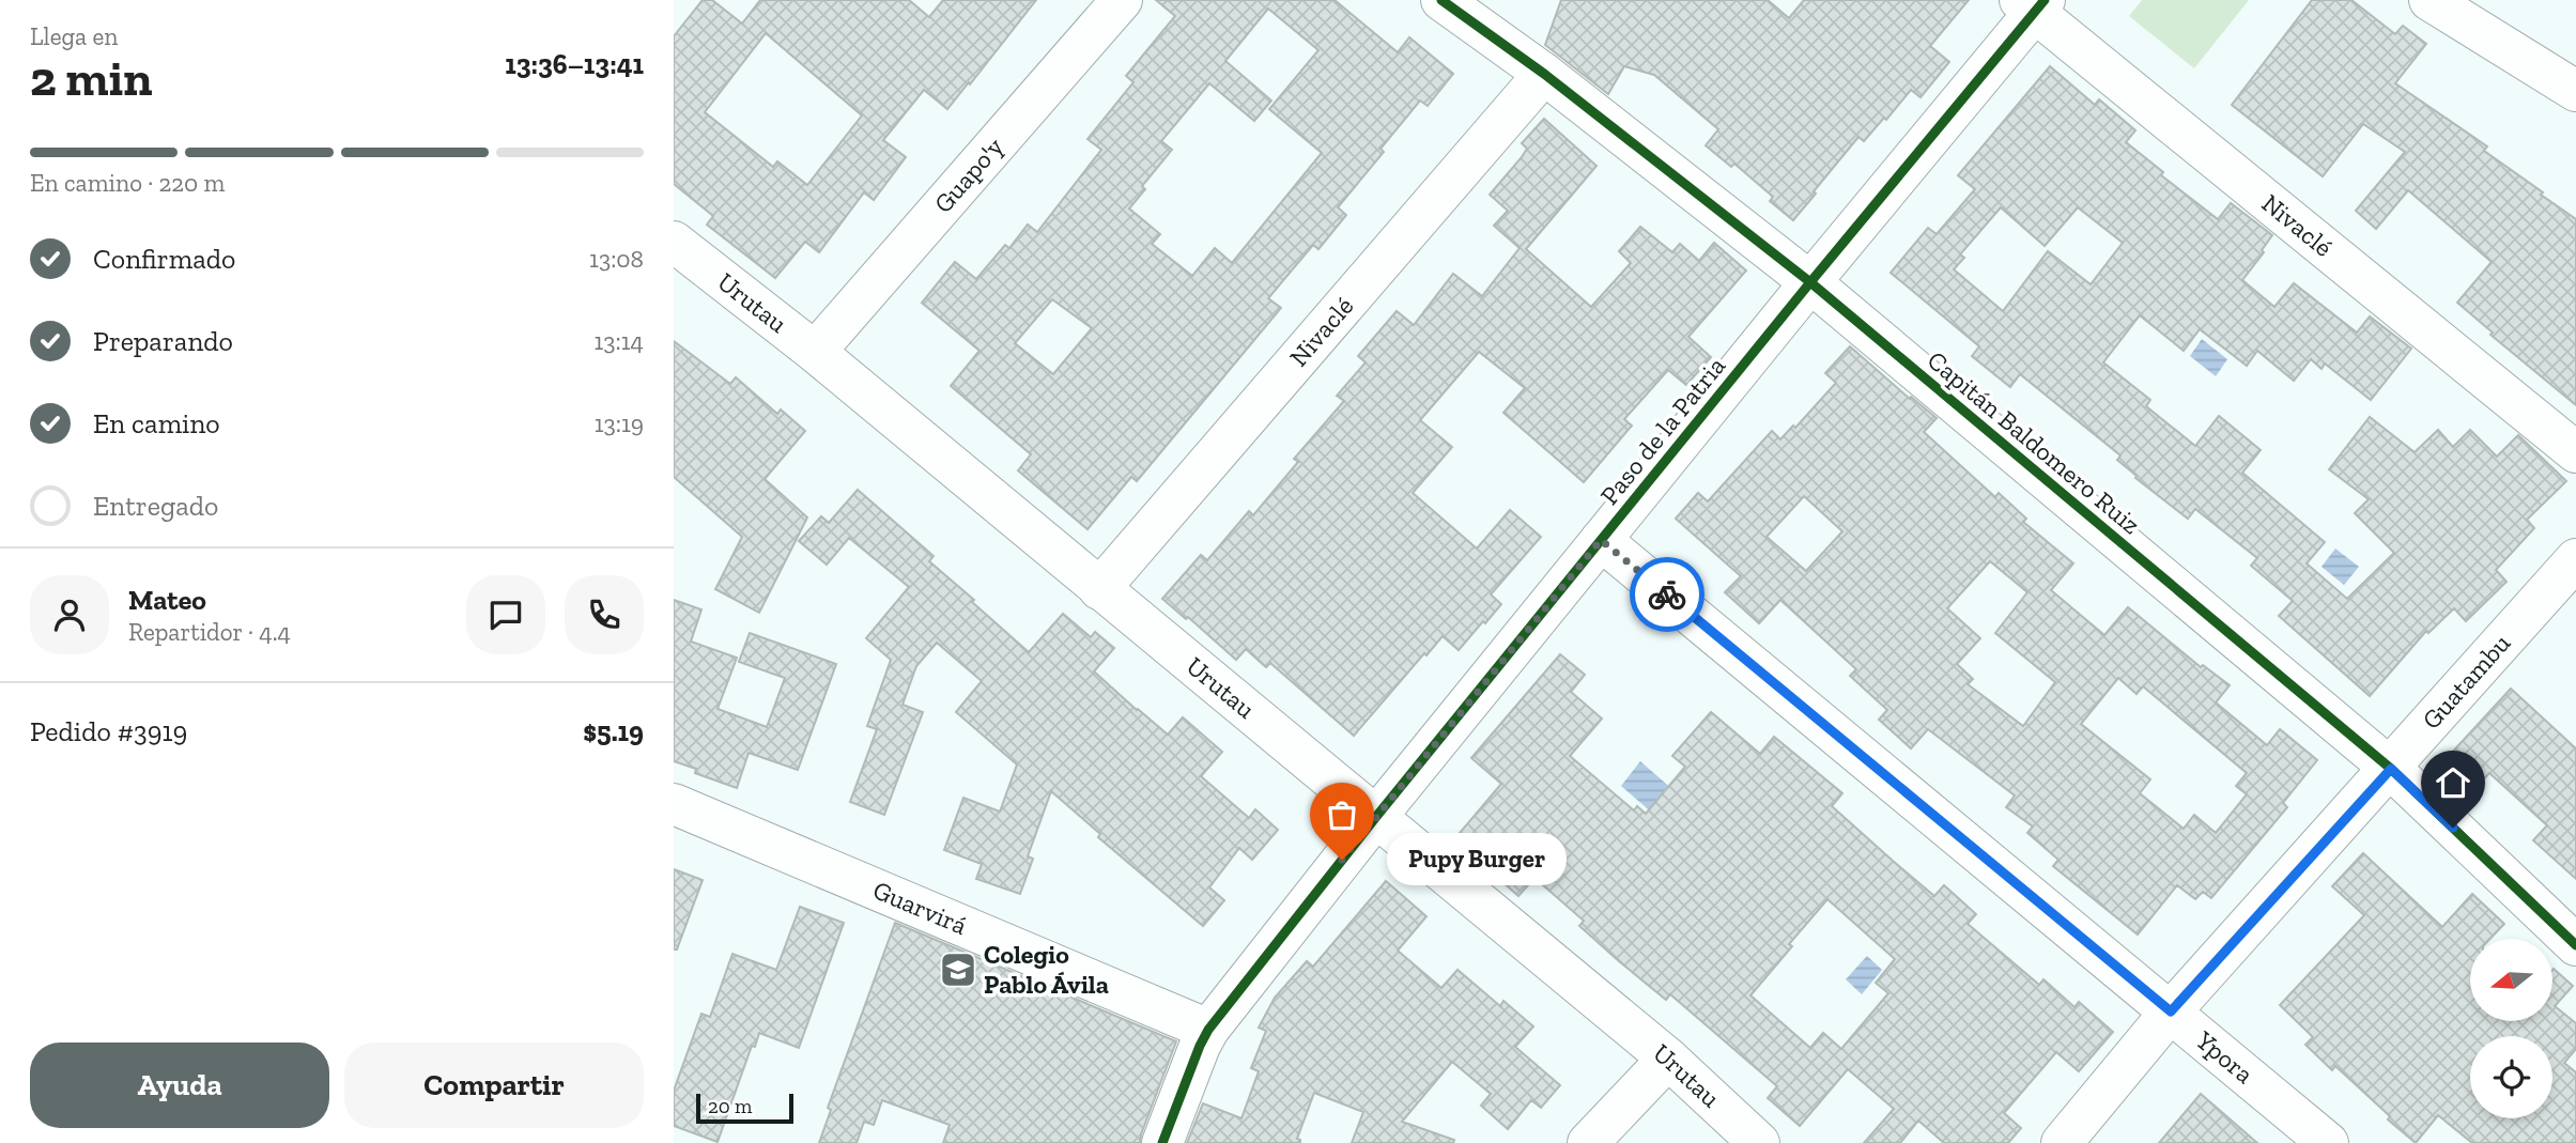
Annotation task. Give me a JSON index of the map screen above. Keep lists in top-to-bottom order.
{
  "streets": {
    "street": [
      "Guapo'y",
      "Nivaclé",
      "Urutau",
      "Paso de la Patria",
      "Capitán Baldomero Ruiz",
      "Guatambu",
      "Guarvirá",
      "Ypora"
    ]
  },
  "crossings": [
    ["Guapo'y", "Urutau"],
    ["Nivaclé", "Urutau"],
    ["Nivaclé", "Paso de la Patria"],
    ["Nivaclé", "Capitán Baldomero Ruiz"],
    ["Urutau", "Paso de la Patria"],
    ["Paso de la Patria", "Capitán Baldomero Ruiz"],
    ["Paso de la Patria", "Guarvirá"],
    ["Paso de la Patria", "Ypora"],
    ["Capitán Baldomero Ruiz", "Guatambu"],
    ["Guatambu", "Ypora"]
  ],
  "places": {
    "other": ["Pupy Burger"],
    "school or university": ["Colegio Pablo Ávila"]
  },
  "scale_bar": "20 m",
  "north": "left",
  "page": {
    "heading": ["2 min", "Llega en", "13:36–13:41"],
    "panel": [
      "Mateo",
      "Repartidor · 4.4",
      "Pedido #3919",
      "$5.19"
    ],
    "bar": "En camino · 220 m",
    "list": [
      ["Confirmado", "13:08"],
      ["Preparando", "13:14"],
      ["En camino", "13:19"],
      "Entregado"
    ],
    "bubble": "Pupy Burger",
    "buttons": ["Ayuda", "Compartir"],
    "scale": "20 m"
  }
}
